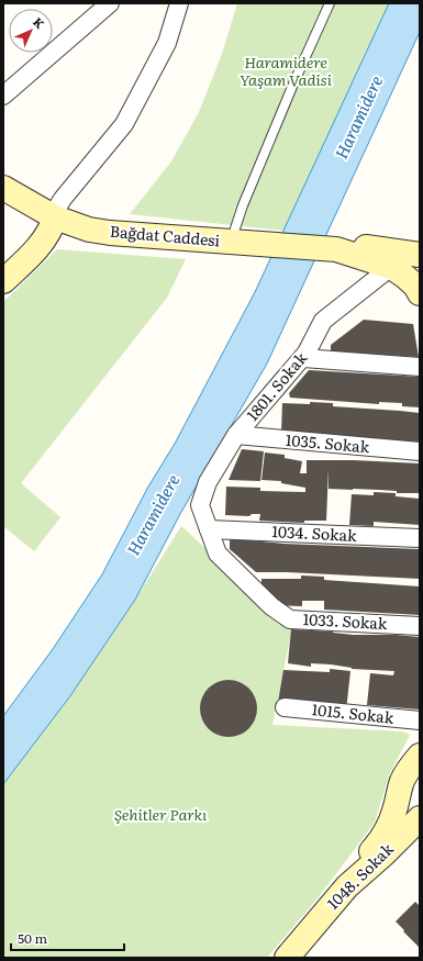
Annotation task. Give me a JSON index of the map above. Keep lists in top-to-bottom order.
{
  "streets": {
    "main road": ["Bağdat Caddesi", "1048. Sokak"],
    "street": [
      "1801. Sokak",
      "1035. Sokak",
      "1034. Sokak",
      "1033. Sokak",
      "1015. Sokak"
    ]
  },
  "crossings": [
    ["1801. Sokak", "1035. Sokak"],
    ["1801. Sokak", "1034. Sokak"],
    ["1801. Sokak", "1033. Sokak"],
    ["1034. Sokak", "1033. Sokak"]
  ],
  "water": ["Haramidere"],
  "parks": ["Haramidere Yaşam Vadisi", "Şehitler Parkı"],
  "scale_bar": "50 m",
  "north": "top right"
}
